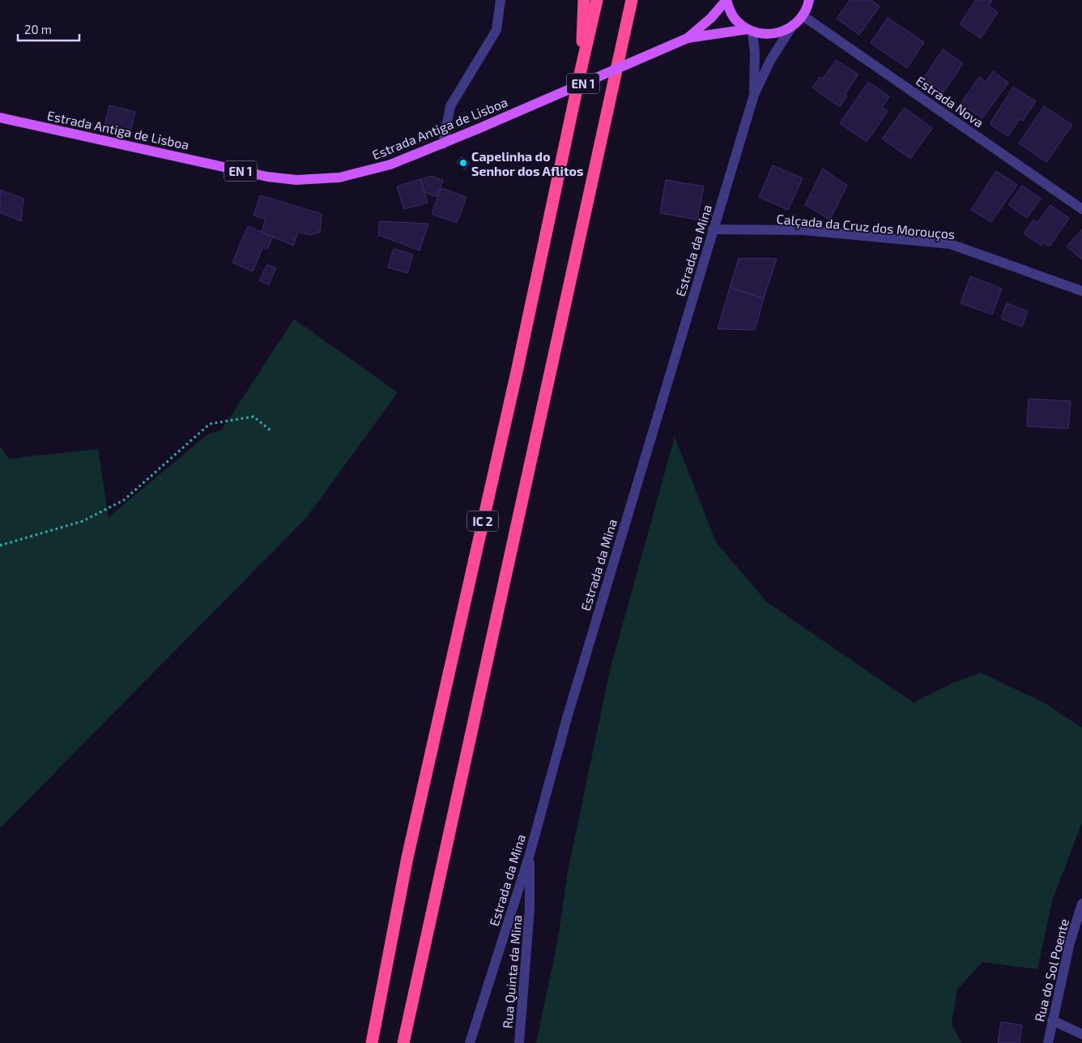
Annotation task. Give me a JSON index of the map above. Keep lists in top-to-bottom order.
{
  "streets": {
    "highway": ["IC 2"],
    "main road": ["EN 1", "Estrada Antiga de Lisboa"],
    "street": [
      "Estrada Nova",
      "Calçada da Cruz dos Morouços",
      "Estrada da Mina",
      "Rua do Sol Poente",
      "Rua Quinta da Mina"
    ]
  },
  "crossings": [
    ["Estrada Nova", "Estrada Antiga de Lisboa"],
    ["Estrada Antiga de Lisboa", "Estrada da Mina"],
    ["Calçada da Cruz dos Morouços", "Estrada da Mina"],
    ["Estrada da Mina", "Rua Quinta da Mina"]
  ],
  "places": ["Capelinha do Senhor dos Aflitos"],
  "scale_bar": "20 m"
}
